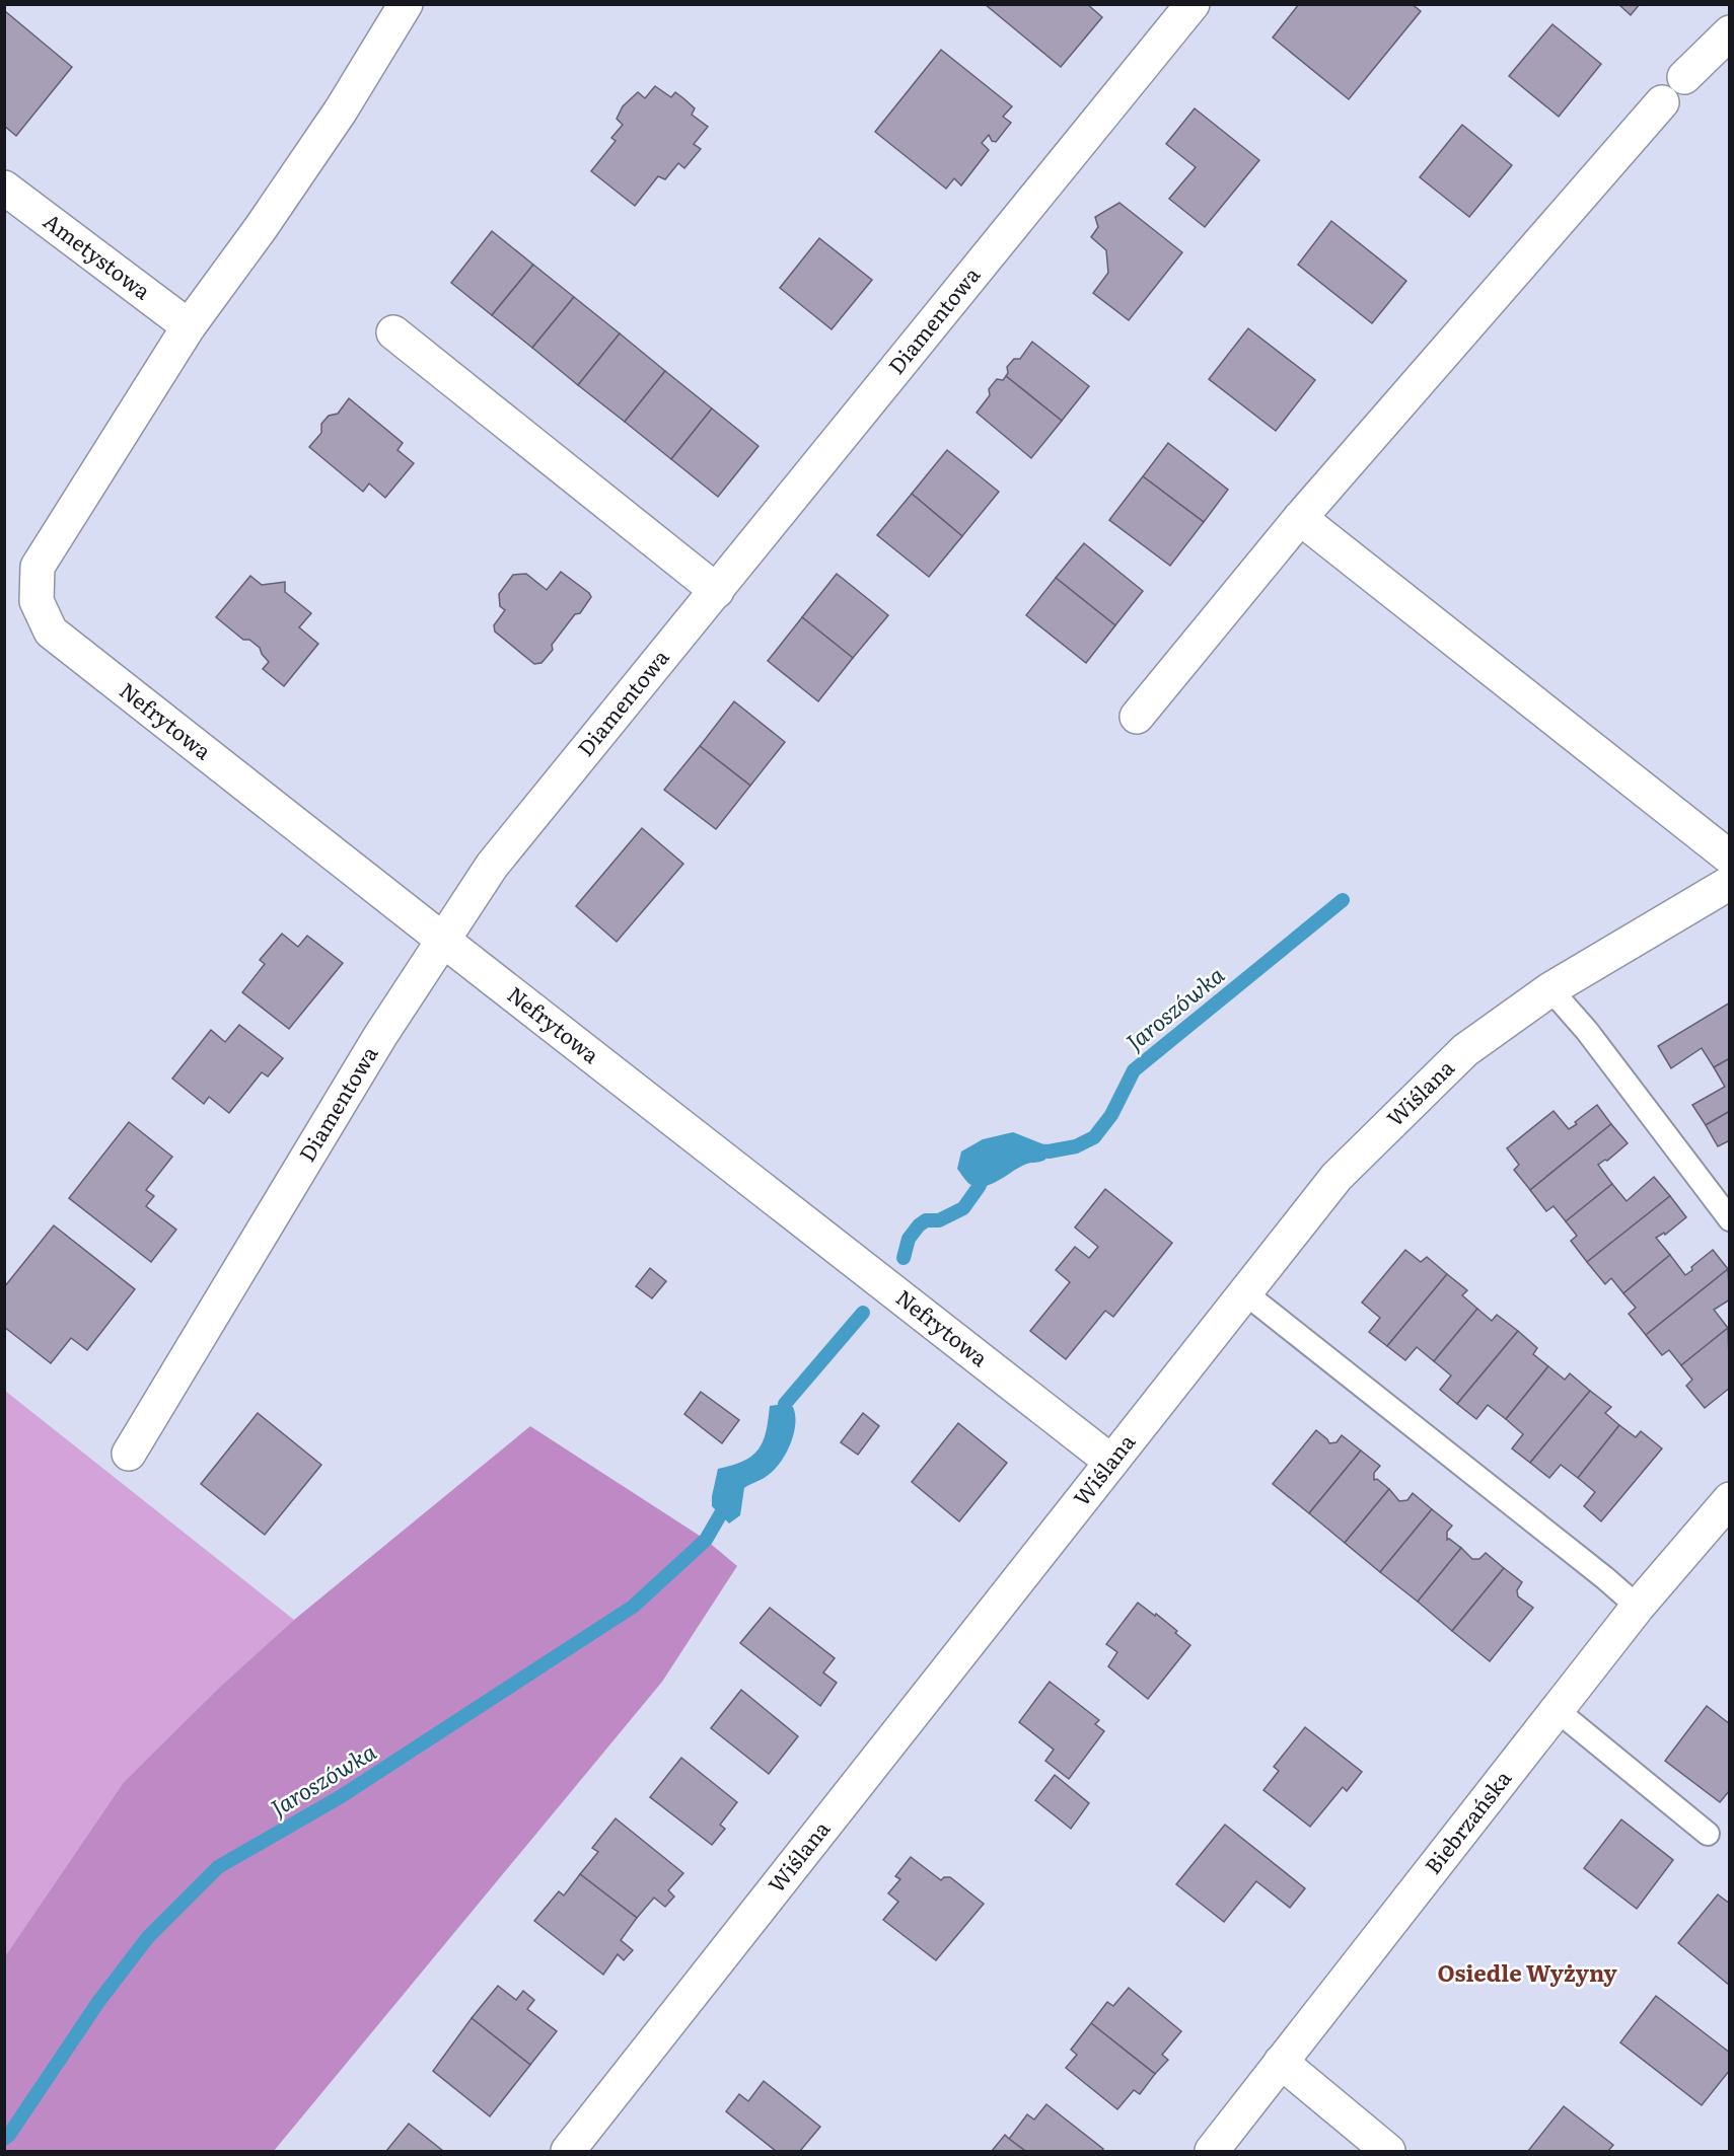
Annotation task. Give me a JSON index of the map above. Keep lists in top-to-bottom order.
{
  "streets": {
    "street": [
      "Ametystowa",
      "Diamentowa",
      "Nefrytowa",
      "Wiślana",
      "Biebrzańska"
    ]
  },
  "crossings": [
    ["Ametystowa", "Nefrytowa"],
    ["Diamentowa", "Nefrytowa"],
    ["Nefrytowa", "Wiślana"]
  ],
  "districts": ["Osiedle Wyżyny"],
  "water": ["Jaroszówka"]
}
